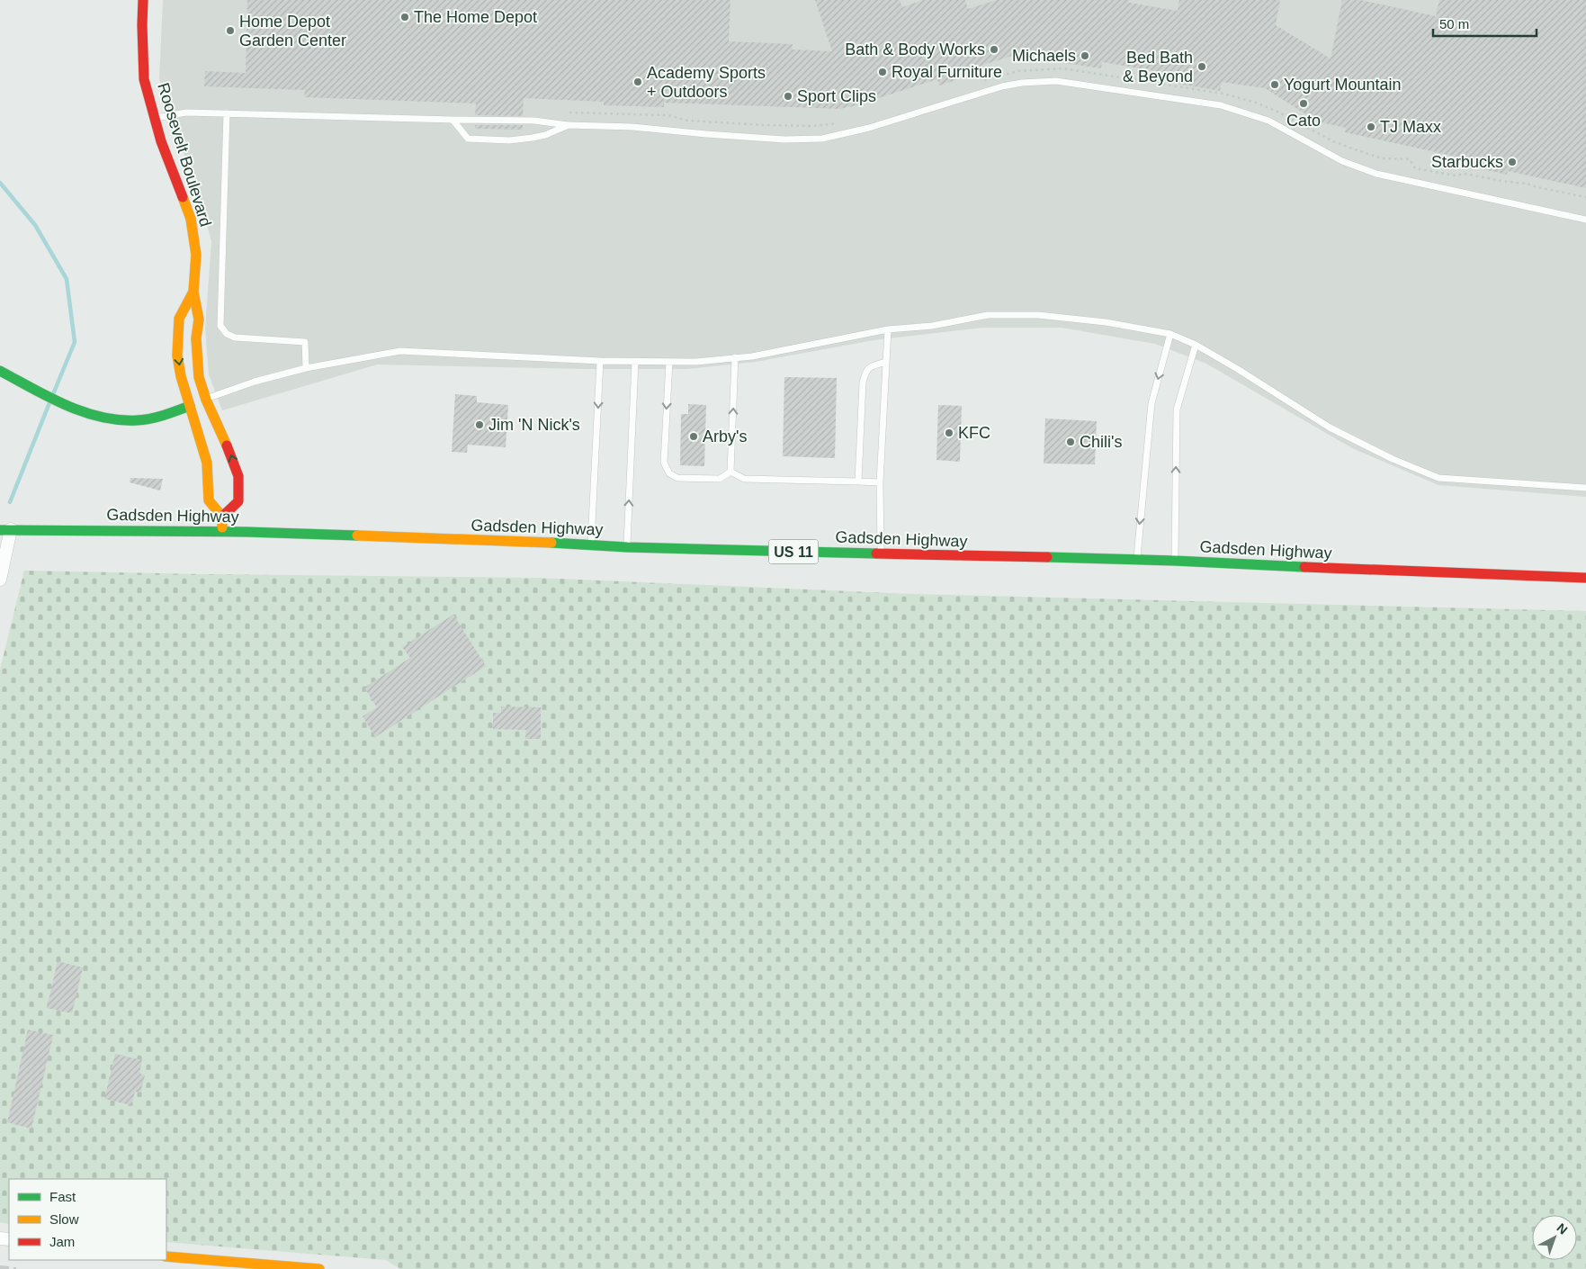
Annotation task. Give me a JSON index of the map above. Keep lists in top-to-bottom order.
{
  "streets": {
    "main road": ["Roosevelt Boulevard", "Gadsden Highway", "US 11"]
  },
  "places": [
    "The Home Depot",
    "Home Depot Garden Center",
    "Bath & Body Works",
    "Michaels",
    "Bed Bath & Beyond",
    "Royal Furniture",
    "Academy Sports + Outdoors",
    "Yogurt Mountain",
    "Sport Clips",
    "Cato",
    "TJ Maxx",
    "Starbucks",
    "Jim 'N Nick's",
    "KFC",
    "Arby's",
    "Chili's"
  ],
  "legend": ["Fast", "Slow", "Jam"],
  "scale_bar": "50 m",
  "north": "top right"
}
